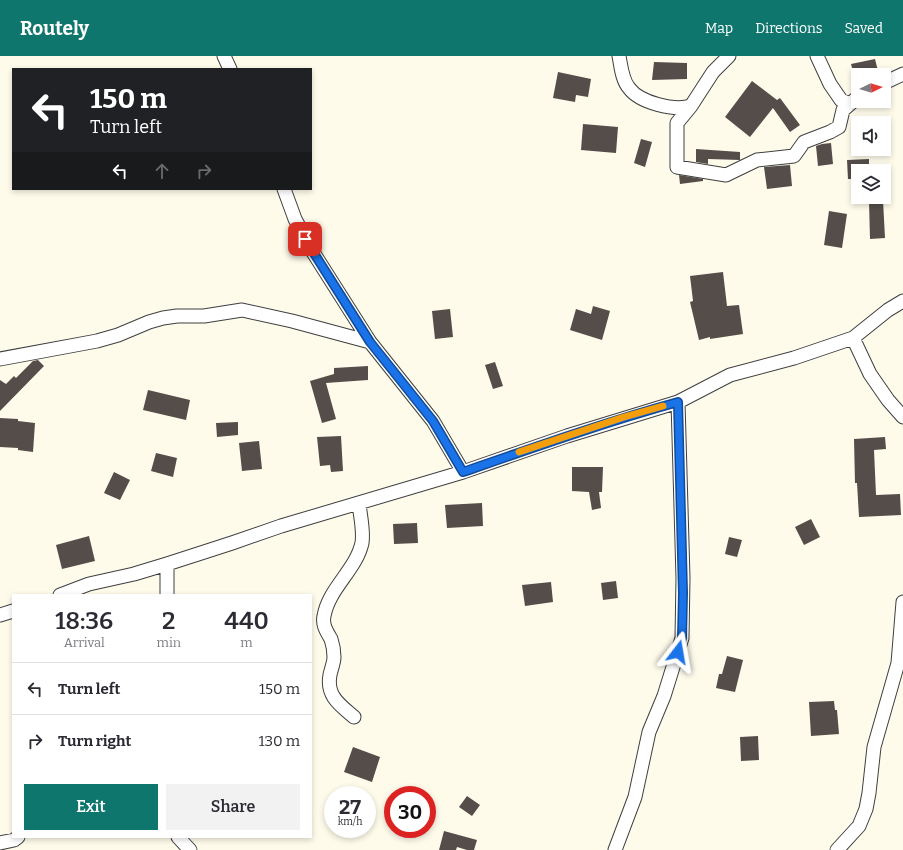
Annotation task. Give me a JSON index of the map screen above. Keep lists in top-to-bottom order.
{
  "north": "right",
  "page": {
    "header": "Routely",
    "nav": ["Map", "Directions", "Saved"],
    "turn": ["150 m", "Turn left"],
    "eta": [
      "18:36",
      "Arrival",
      "2",
      "min",
      "440",
      "m"
    ],
    "list": [
      {
        "name": "Turn left",
        "value": "150 m"
      },
      {
        "name": "Turn right",
        "value": "130 m"
      }
    ],
    "buttons": ["Exit", "Share"],
    "speed": "27 km/h",
    "limit": "30"
  }
}
